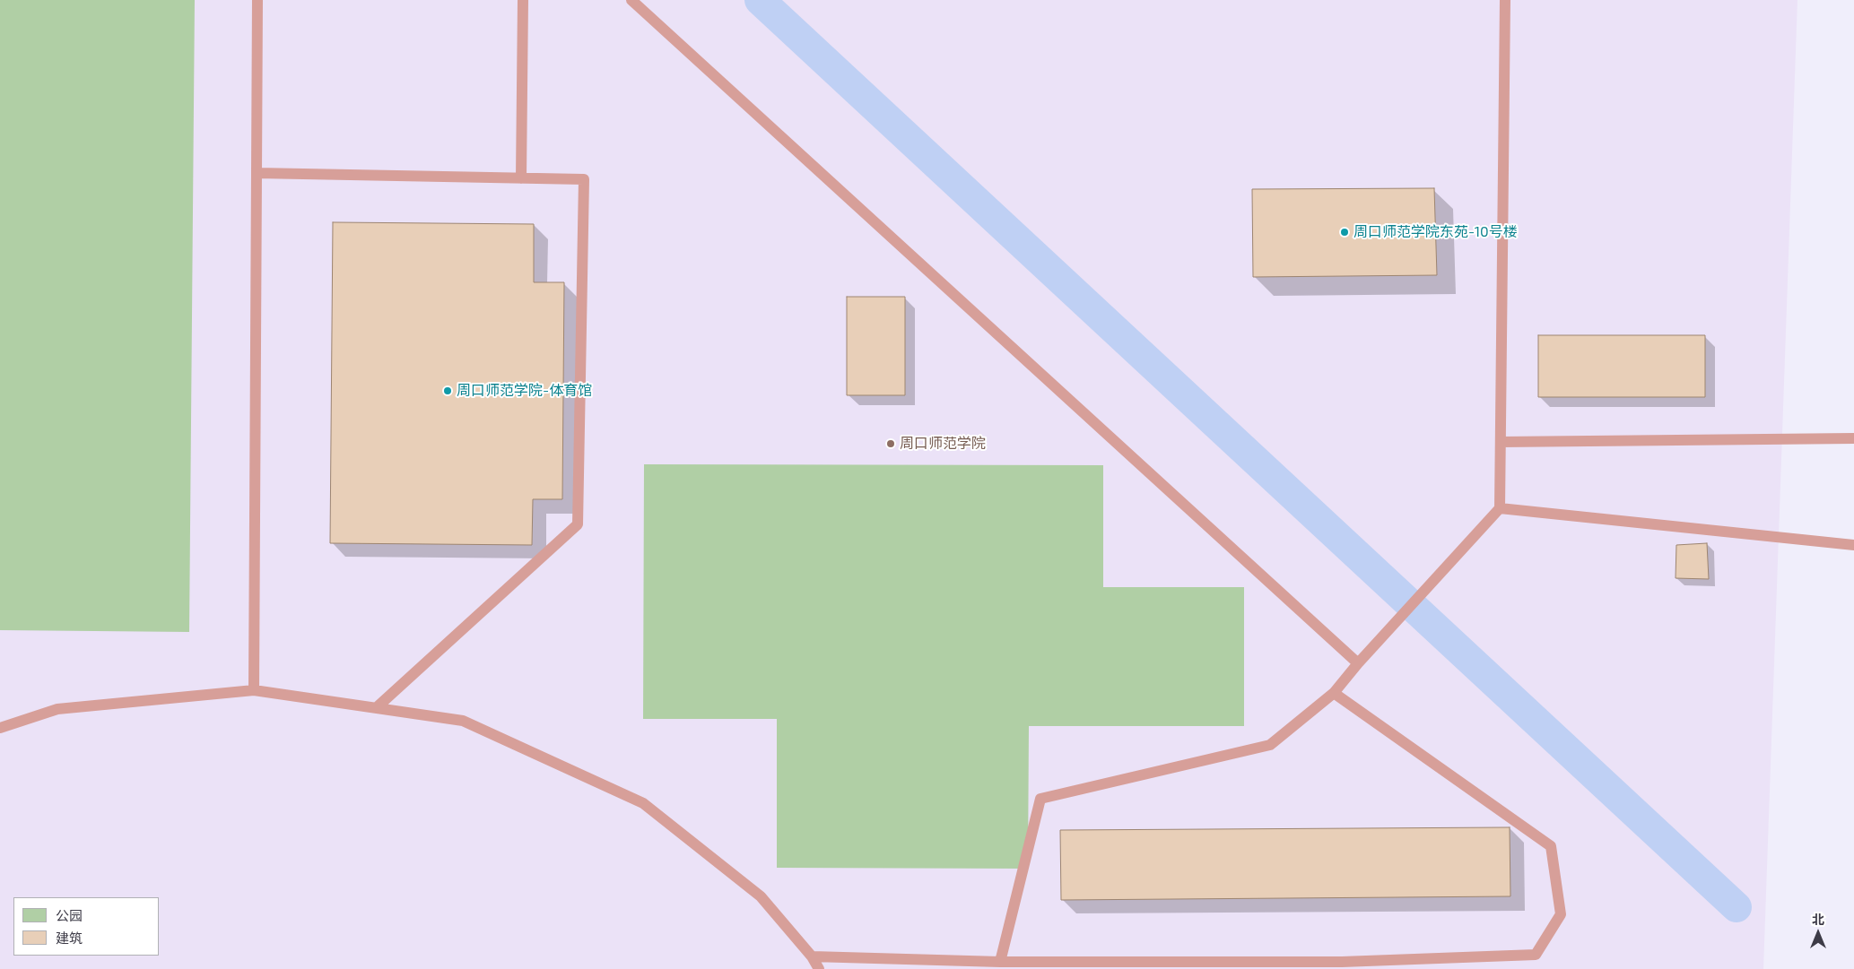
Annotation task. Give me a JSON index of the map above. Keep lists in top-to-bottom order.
{
  "places": ["周口师范学院东苑-10号楼", "周口师范学院-体育馆", "周口师范学院"],
  "legend": ["公园", "建筑"],
  "north": "top"
}
